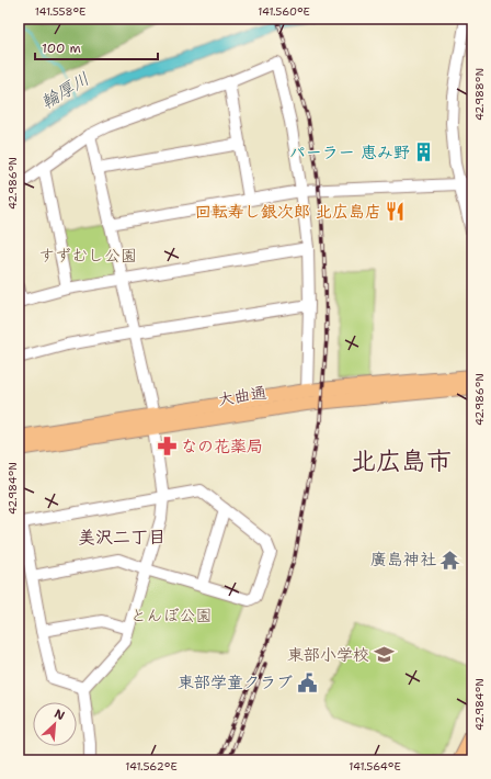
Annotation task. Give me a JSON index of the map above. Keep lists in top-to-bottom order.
{
  "streets": {
    "main road": ["大曲通"]
  },
  "districts": ["北広島市", "美沢二丁目"],
  "water": ["輪厚川"],
  "parks": ["すずむし公園", "とんぼ公園"],
  "places": {
    "building": ["パーラー 恵み野"],
    "restaurant": ["回転寿し銀次郎 北広島店"],
    "pharmacy": ["なの花薬局"],
    "temple": ["廣島神社"],
    "school or university": ["東部小学校"],
    "public building": ["東部学童クラブ"]
  },
  "scale_bar": "100 m",
  "north": "top right",
  "coordinates": [
    "141.558°E",
    "141.560°E",
    "42.988°N",
    "42.986°N",
    "42.984°N",
    "141.562°E",
    "141.564°E"
  ]
}
